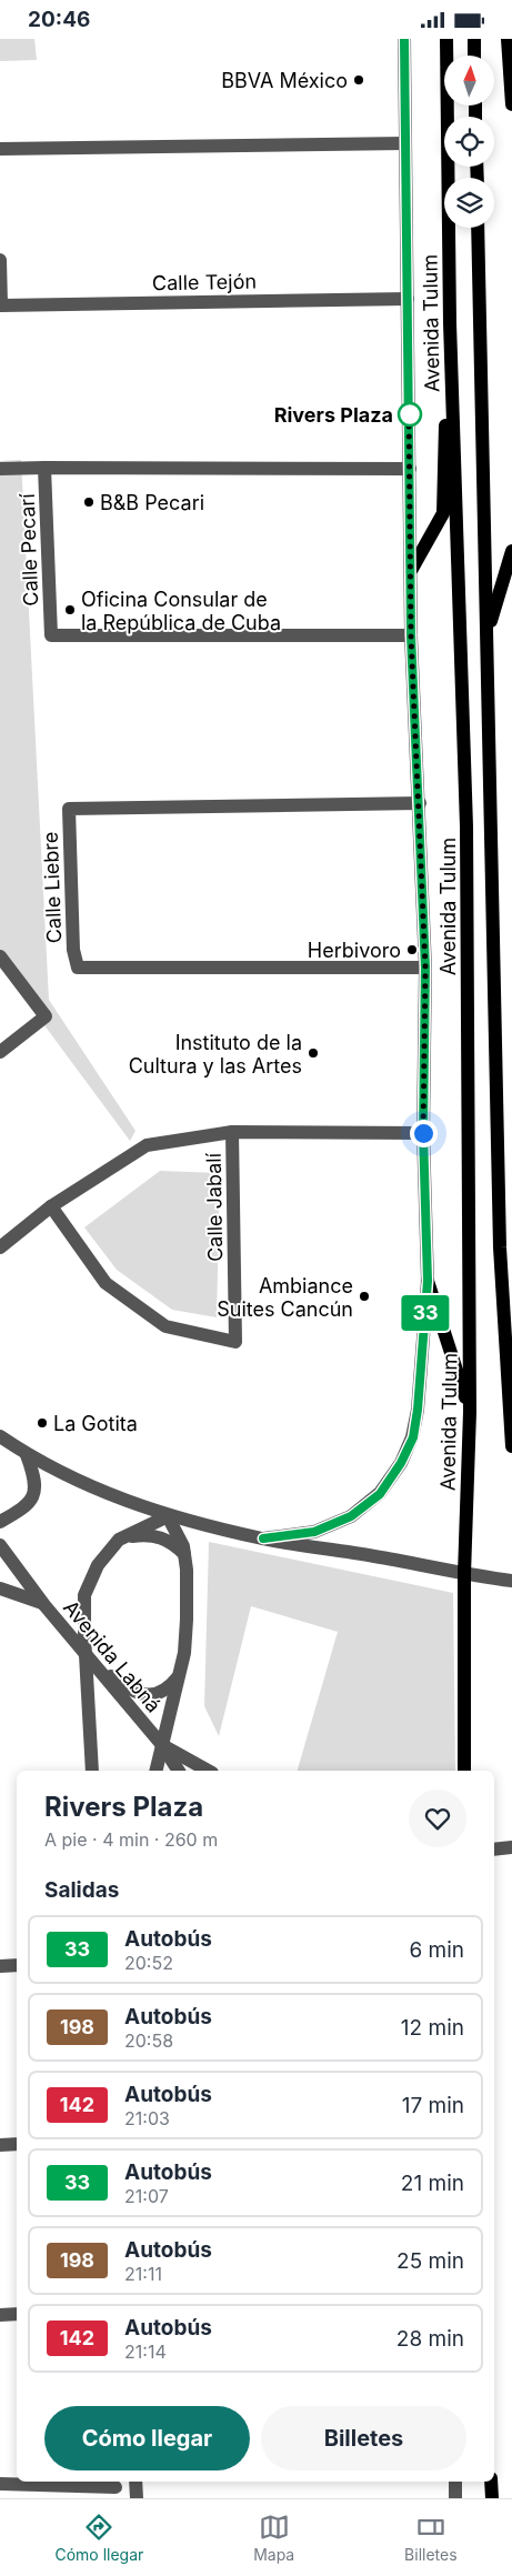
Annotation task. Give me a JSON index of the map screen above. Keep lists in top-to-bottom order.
{
  "streets": {
    "main road": ["Avenida Tulum"],
    "street": [
      "Calle Tejón",
      "Calle Pecarí",
      "Calle Liebre",
      "Calle Jabalí",
      "Avenida Labná"
    ]
  },
  "crossings": [
    ["Calle Tejón", "Avenida Tulum"],
    ["Avenida Tulum", "Calle Pecarí"],
    ["Avenida Tulum", "Calle Liebre"],
    ["Avenida Tulum", "Calle Jabalí"]
  ],
  "places": [
    "BBVA México",
    "Rivers Plaza",
    "B&B Pecari",
    "Oficina Consular de la República de Cuba",
    "Herbivoro",
    "Instituto de la Cultura y las Artes",
    "Ambiance Suites Cancún",
    "La Gotita"
  ],
  "lines": ["bus line 33"],
  "north": "top",
  "page": {
    "status": "20:46",
    "on_map": "33",
    "heading": [
      ["Rivers Plaza", "A pie · 4 min · 260 m"],
      "Salidas"
    ],
    "list": [
      {
        "mark": "33",
        "name": "Autobús",
        "note": "20:52",
        "value": "6 min"
      },
      {
        "mark": "198",
        "name": "Autobús",
        "note": "20:58",
        "value": "12 min"
      },
      {
        "mark": "142",
        "name": "Autobús",
        "note": "21:03",
        "value": "17 min"
      },
      {
        "mark": "33",
        "name": "Autobús",
        "note": "21:07",
        "value": "21 min"
      },
      {
        "mark": "198",
        "name": "Autobús",
        "note": "21:11",
        "value": "25 min"
      },
      {
        "mark": "142",
        "name": "Autobús",
        "note": "21:14",
        "value": "28 min"
      }
    ],
    "buttons": ["Cómo llegar", "Billetes"],
    "tabs": ["Cómo llegar", "Mapa", "Billetes"]
  }
}
